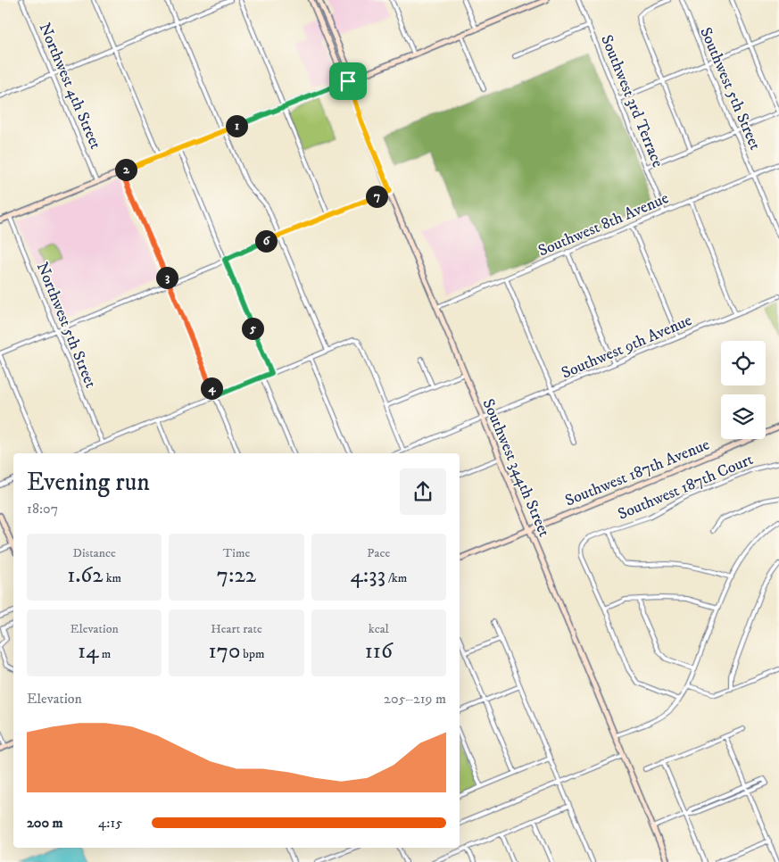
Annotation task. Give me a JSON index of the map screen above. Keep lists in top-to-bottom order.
{
  "streets": {
    "main road": ["Southwest 344th Street", "Southwest 187th Avenue"],
    "street": [
      "Northwest 4th Street",
      "Southwest 5th Street",
      "Southwest 3rd Terrace",
      "Southwest 8th Avenue",
      "Northwest 5th Street",
      "Southwest 9th Avenue",
      "Southwest 187th Court"
    ]
  },
  "crossings": [
    ["Southwest 5th Street", "Southwest 8th Avenue"],
    ["Southwest 3rd Terrace", "Southwest 8th Avenue"],
    ["Southwest 8th Avenue", "Southwest 344th Street"],
    ["Southwest 9th Avenue", "Southwest 344th Street"],
    ["Southwest 344th Street", "Southwest 187th Avenue"]
  ],
  "page": {
    "pins": [
      "1",
      "2",
      "7",
      "6",
      "3",
      "5",
      "4"
    ],
    "heading": ["Evening run", "18:07"],
    "stats": [
      ["Distance", "1.62 km"],
      ["Time", "7:22"],
      ["Pace", "4:33 /km"],
      ["Elevation", "14 m"],
      ["Heart rate", "170 bpm"],
      ["kcal", "116"]
    ],
    "chart": ["Elevation", "205–219 m"],
    "list": [
      {
        "name": "200 m",
        "note": "4:15"
      }
    ]
  }
}
